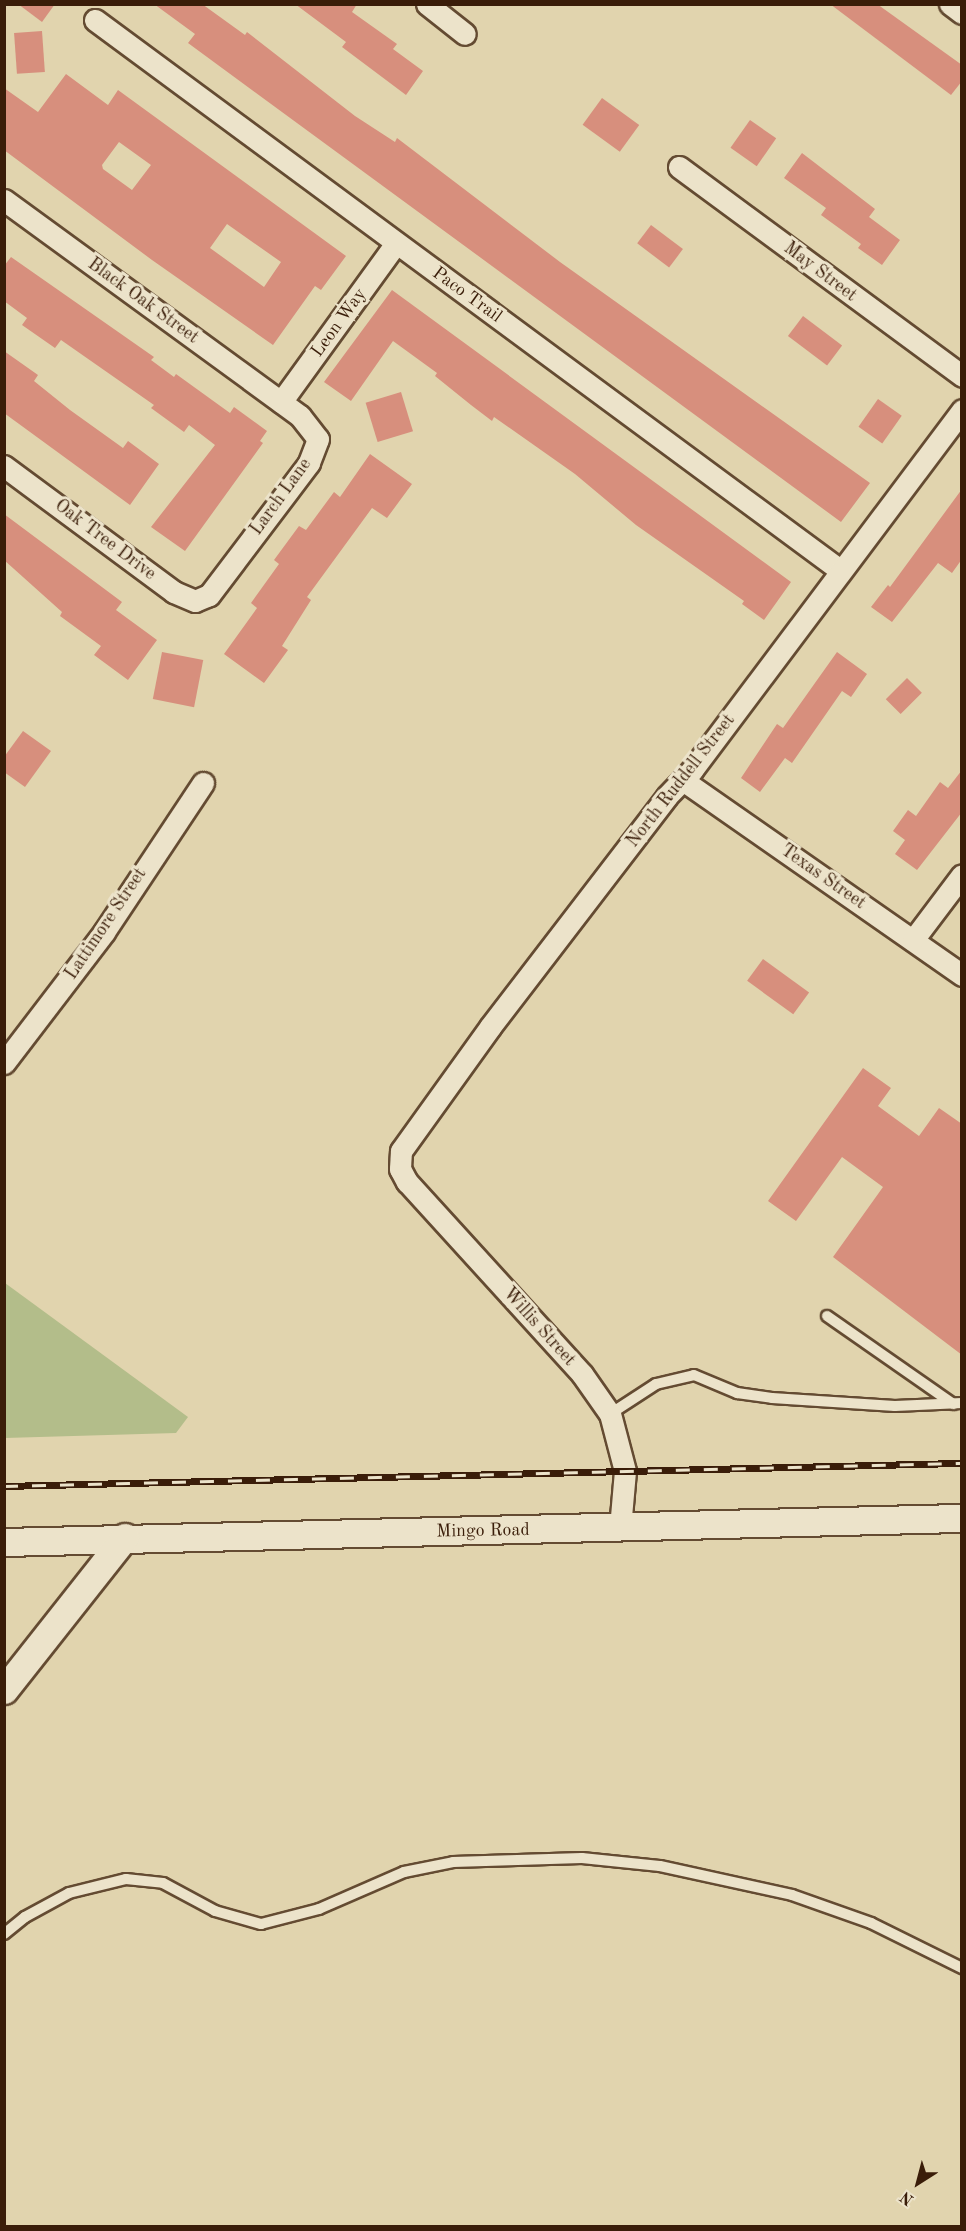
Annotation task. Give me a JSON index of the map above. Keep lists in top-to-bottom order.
{
  "streets": {
    "street": [
      "May Street",
      "Paco Trail",
      "Black Oak Street",
      "Leon Way",
      "Larch Lane",
      "Oak Tree Drive",
      "North Ruddell Street",
      "Texas Street",
      "Lattimore Street",
      "Willis Street",
      "Mingo Road"
    ]
  },
  "crossings": [
    ["Paco Trail", "Leon Way"],
    ["Paco Trail", "North Ruddell Street"],
    ["Black Oak Street", "Leon Way"],
    ["Black Oak Street", "Larch Lane"],
    ["Leon Way", "Larch Lane"],
    ["Larch Lane", "Oak Tree Drive"],
    ["North Ruddell Street", "Texas Street"],
    ["North Ruddell Street", "Willis Street"],
    ["Willis Street", "Mingo Road"]
  ],
  "north": "bottom left"
}
